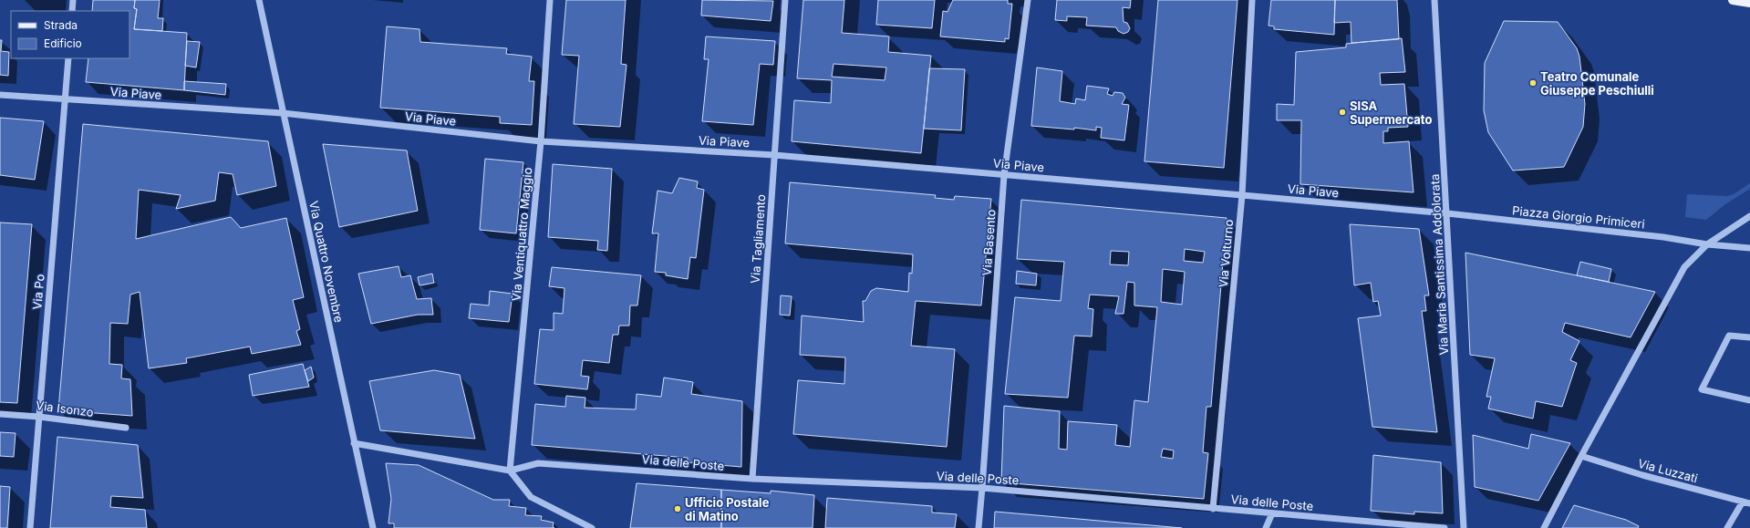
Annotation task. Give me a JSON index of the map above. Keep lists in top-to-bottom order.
{
  "streets": {
    "street": [
      "Via Piave",
      "Piazza Giorgio Primiceri",
      "Via Ventiquattro Maggio",
      "Via Tagliamento",
      "Via Basento",
      "Via Volturno",
      "Via Quattro Novembre",
      "Via Maria Santissima Addolorata",
      "Via Po",
      "Via Isonzo",
      "Via delle Poste",
      "Via Luzzati"
    ]
  },
  "crossings": [
    ["Via Piave", "Piazza Giorgio Primiceri"],
    ["Via Piave", "Via Ventiquattro Maggio"],
    ["Via Piave", "Via Tagliamento"],
    ["Via Piave", "Via Basento"],
    ["Via Piave", "Via Volturno"],
    ["Via Piave", "Via Quattro Novembre"],
    ["Via Piave", "Via Maria Santissima Addolorata"],
    ["Via Piave", "Via Po"],
    ["Piazza Giorgio Primiceri", "Via Maria Santissima Addolorata"],
    ["Via Ventiquattro Maggio", "Via delle Poste"],
    ["Via Tagliamento", "Via delle Poste"],
    ["Via Basento", "Via delle Poste"],
    ["Via Volturno", "Via delle Poste"],
    ["Via Po", "Via Isonzo"]
  ],
  "places": ["Teatro Comunale Giuseppe Peschiulli", "SISA Supermercato", "Ufficio Postale di Matino"],
  "legend": ["Strada", "Edificio"]
}
